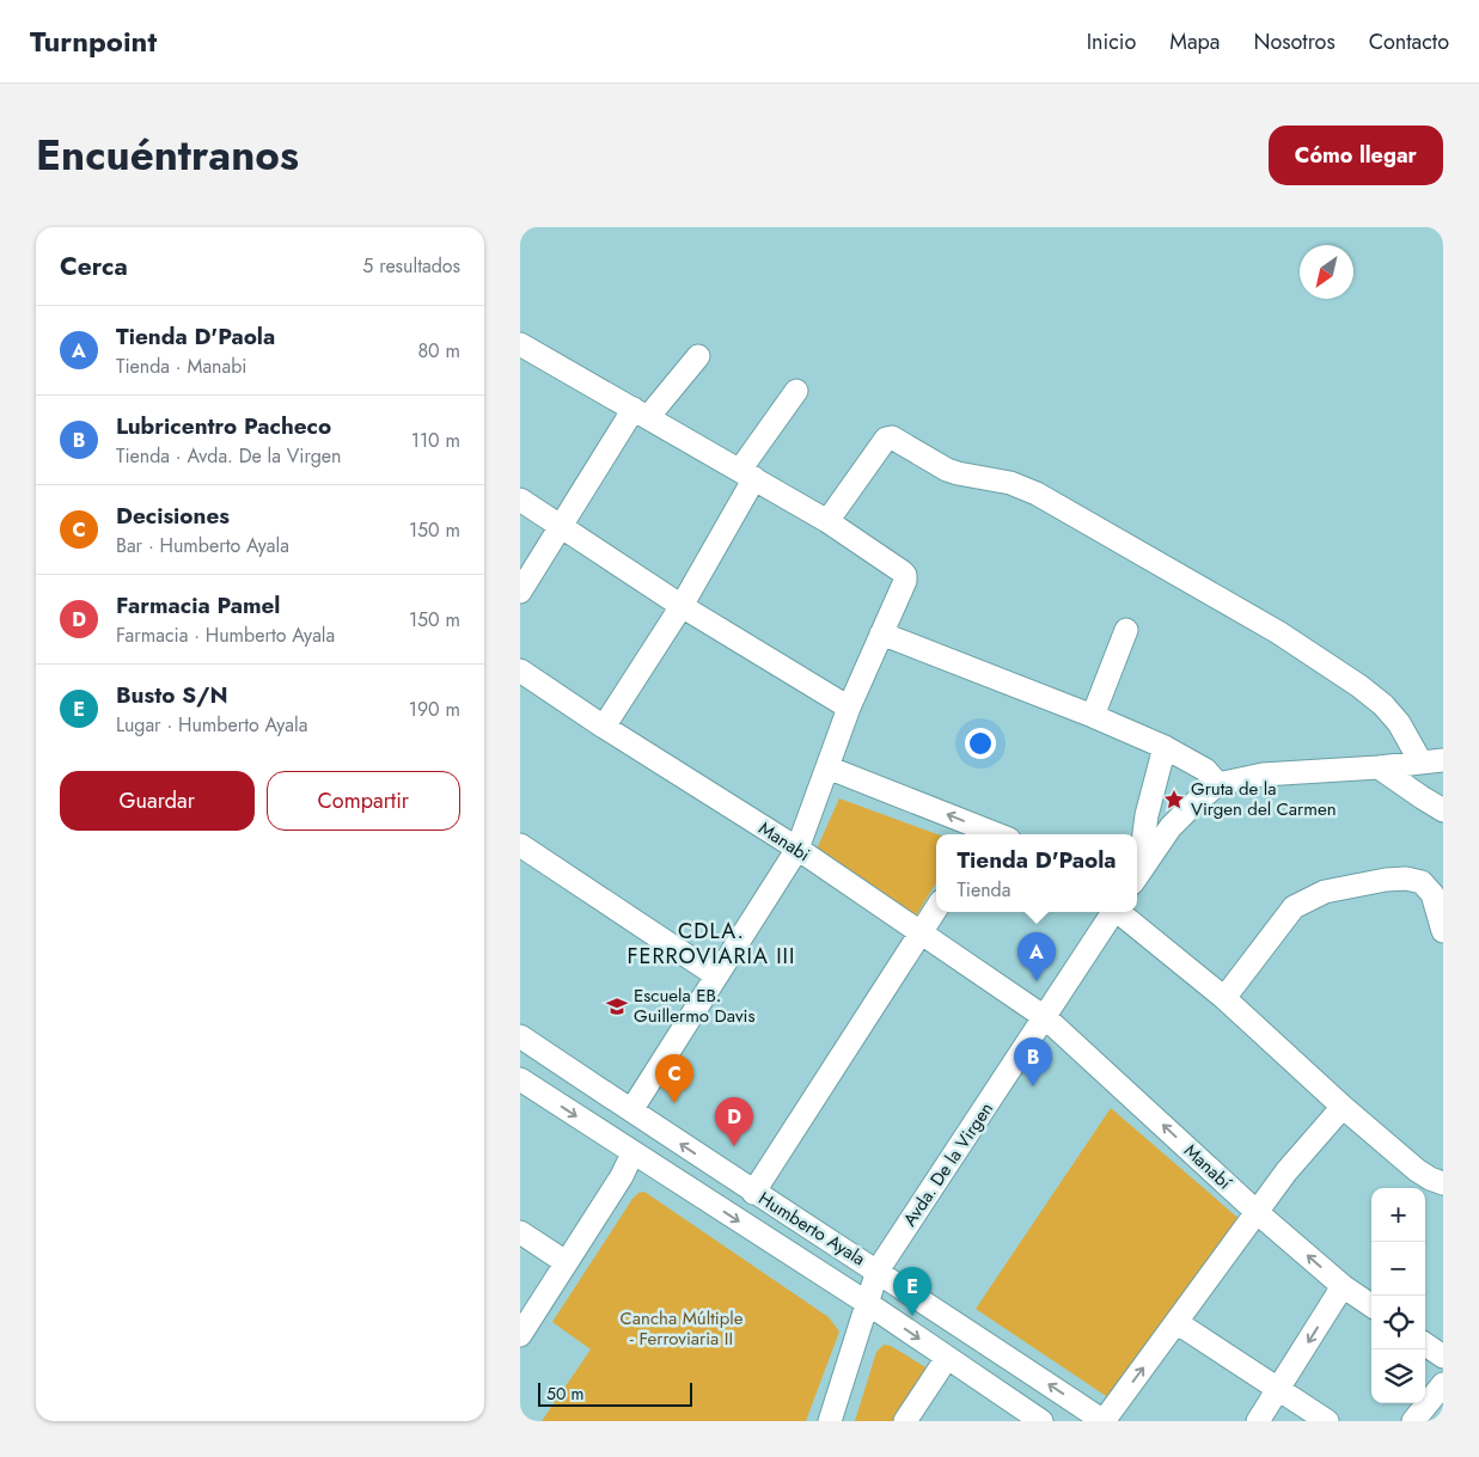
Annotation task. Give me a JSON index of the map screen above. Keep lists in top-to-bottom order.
{
  "streets": {
    "street": [
      "Manabi",
      "Avda. De la Virgen",
      "Manabí",
      "Humberto Ayala"
    ]
  },
  "crossings": [
    ["Manabi", "Avda. De la Virgen"],
    ["Manabi", "Manabí"],
    ["Avda. De la Virgen", "Manabí"],
    ["Avda. De la Virgen", "Humberto Ayala"]
  ],
  "districts": ["CDLA. FERROVIARIA III"],
  "parks": ["Cancha Múltiple - Ferroviaria II"],
  "places": {
    "place": ["Gruta de la Virgen del Carmen"],
    "school or university": ["Escuela EB. Guillermo Davis"]
  },
  "scale_bar": "50 m",
  "north": "bottom left",
  "page": {
    "header": "Turnpoint",
    "nav": [
      "Inicio",
      "Mapa",
      "Nosotros",
      "Contacto"
    ],
    "title": "Encuéntranos",
    "buttons": [
      "Cómo llegar",
      ["Guardar", "Compartir"]
    ],
    "heading": ["Cerca", "5 resultados"],
    "list": [
      {
        "mark": "A",
        "name": "Tienda D'Paola",
        "note": "Tienda · Manabi",
        "value": "80 m"
      },
      {
        "mark": "B",
        "name": "Lubricentro Pacheco",
        "note": "Tienda · Avda. De la Virgen",
        "value": "110 m"
      },
      {
        "mark": "C",
        "name": "Decisiones",
        "note": "Bar · Humberto Ayala",
        "value": "150 m"
      },
      {
        "mark": "D",
        "name": "Farmacia Pamel",
        "note": "Farmacia · Humberto Ayala",
        "value": "150 m"
      },
      {
        "mark": "E",
        "name": "Busto S/N",
        "note": "Lugar · Humberto Ayala",
        "value": "190 m"
      }
    ],
    "popup": ["Tienda D'Paola", "Tienda"],
    "pins": [
      "A",
      "B",
      "C",
      "D",
      "E"
    ],
    "map_buttons": ["+", "−"],
    "scale": "50 m"
  }
}
